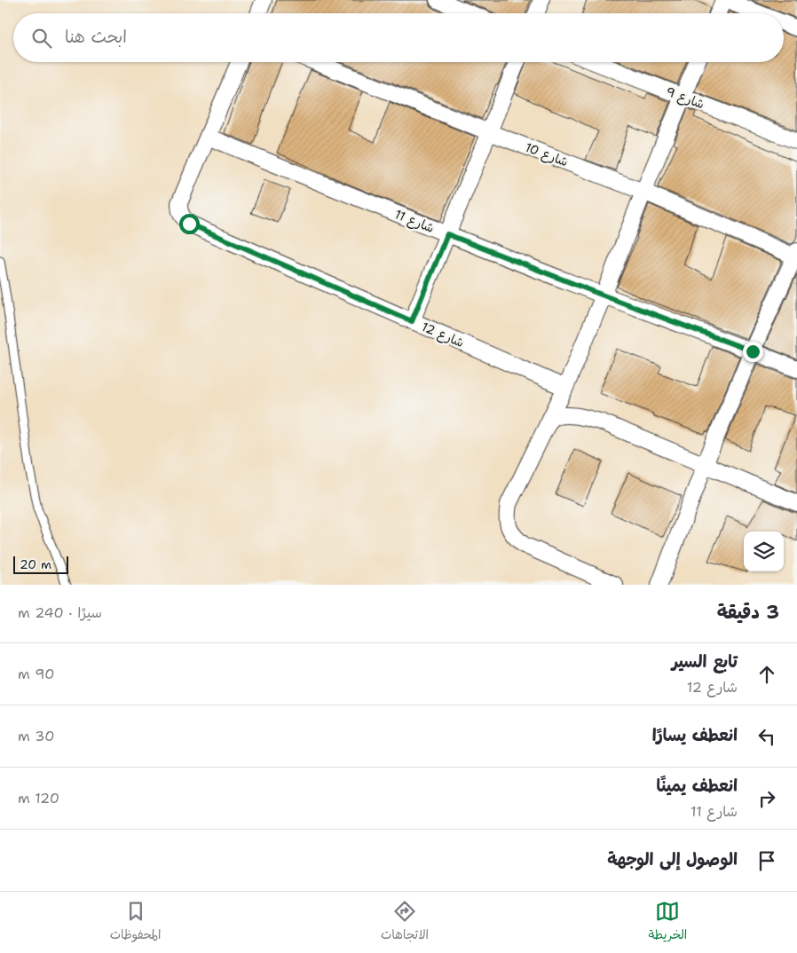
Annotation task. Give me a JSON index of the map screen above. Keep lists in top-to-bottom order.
{
  "streets": {
    "street": [
      "شارع 9",
      "شارع 10",
      "شارع 11",
      "شارع 12"
    ]
  },
  "crossings": [
    ["شارع 11", "شارع 12"]
  ],
  "scale_bar": "20 m",
  "page": {
    "search": "ابحث هنا",
    "scale": "20 m",
    "heading": ["3 دقيقة", "سيرًا · 240 m"],
    "list": [
      ["تابع السير", "شارع 12", "90 m"],
      ["انعطف يسارًا", "30 m"],
      ["انعطف يمينًا", "شارع 11", "120 m"],
      "الوصول إلى الوجهة"
    ],
    "nav": ["الخريطة", "الاتجاهات", "المحفوظات"]
  }
}
